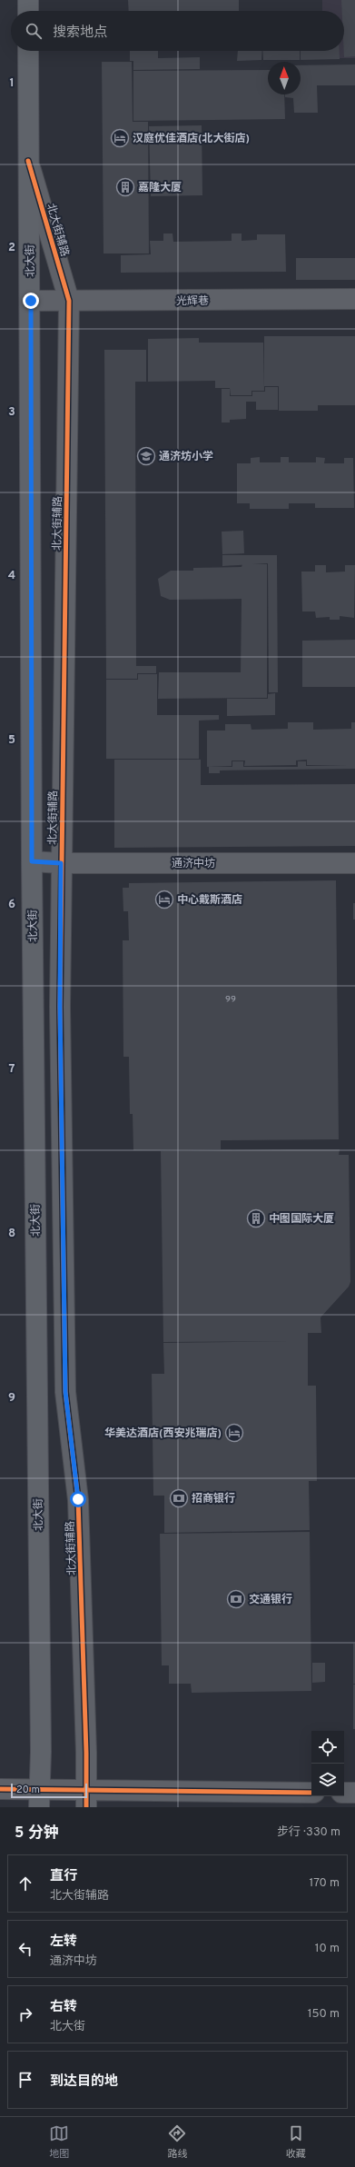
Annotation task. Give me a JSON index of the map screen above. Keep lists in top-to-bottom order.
{
  "streets": {
    "main road": ["北大街"],
    "street": ["北大街辅路", "光辉巷", "通济中坊"]
  },
  "crossings": [
    ["北大街辅路", "北大街"],
    ["北大街辅路", "光辉巷"],
    ["北大街辅路", "通济中坊"],
    ["北大街", "光辉巷"],
    ["北大街", "通济中坊"]
  ],
  "places": {
    "hotel": ["汉庭优佳酒店(北大街店)", "中心戴斯酒店", "华美达酒店(西安兆瑞店)"],
    "building": ["嘉隆大厦", "中图国际大厦"],
    "school or university": ["通济坊小学"],
    "bank": ["招商银行", "交通银行"]
  },
  "house_numbers": ["99"],
  "scale_bar": "20 m",
  "north": "top",
  "page": {
    "search": "搜索地点",
    "scale": "20 m",
    "heading": ["5 分钟", "步行 · 330 m"],
    "list": [
      ["直行", "北大街辅路", "170 m"],
      ["左转", "通济中坊", "10 m"],
      ["右转", "北大街", "150 m"],
      "到达目的地"
    ],
    "nav": ["地图", "路线", "收藏"]
  },
  "grid": {
    "rows": [
      "1",
      "2",
      "3",
      "4",
      "5",
      "6",
      "7",
      "8",
      "9"
    ]
  }
}
